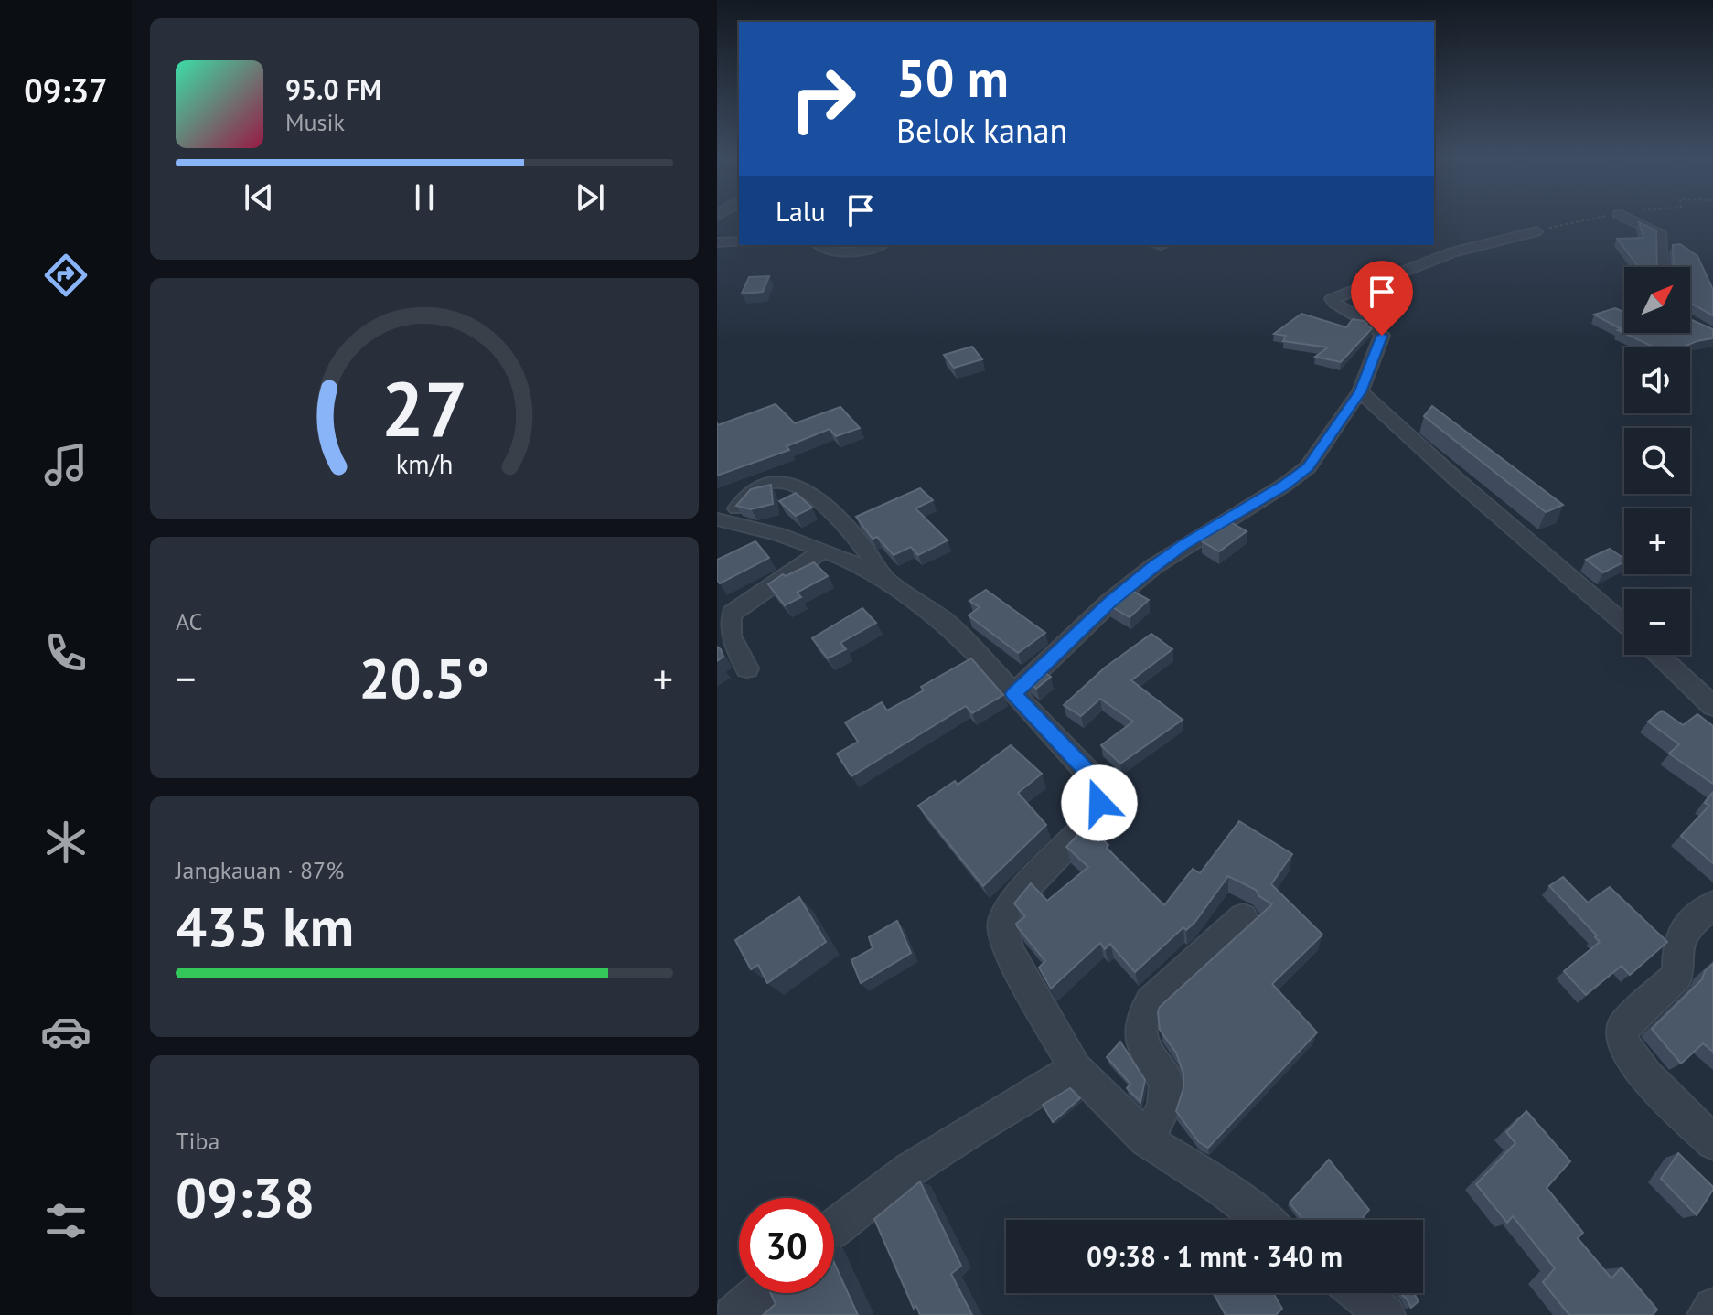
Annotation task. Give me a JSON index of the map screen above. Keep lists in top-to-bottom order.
{
  "north": "top right",
  "page": {
    "tabs": "09:37",
    "turn": ["50 m", "Belok kanan"],
    "song": ["95.0 FM", "Musik"],
    "then": "Lalu",
    "map_buttons": ["+", "−"],
    "tile": [
      "AC",
      ["Jangkauan · 87%", "435 km"],
      ["Tiba", "09:38"]
    ],
    "heat": ["−", "20.5°", "+"],
    "limit": "30",
    "trip": "09:38 · 1 mnt · 340 m",
    "gauge": ["27", "km/h"]
  }
}
